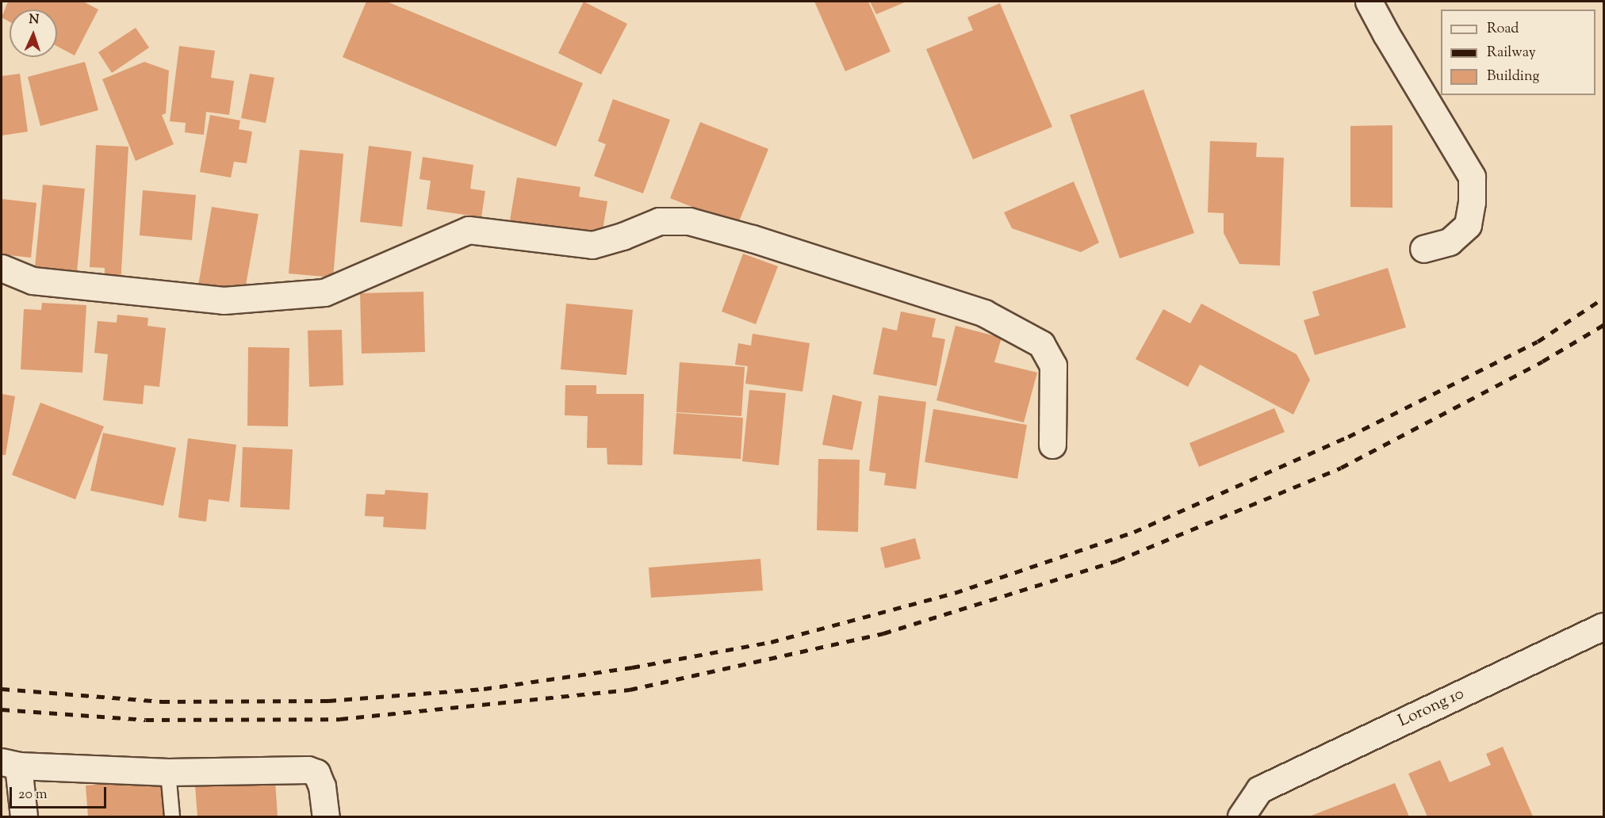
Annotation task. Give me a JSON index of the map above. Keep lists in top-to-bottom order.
{
  "streets": {
    "street": ["Lorong 10"]
  },
  "legend": ["Road", "Railway", "Building"],
  "scale_bar": "20 m",
  "north": "top"
}
